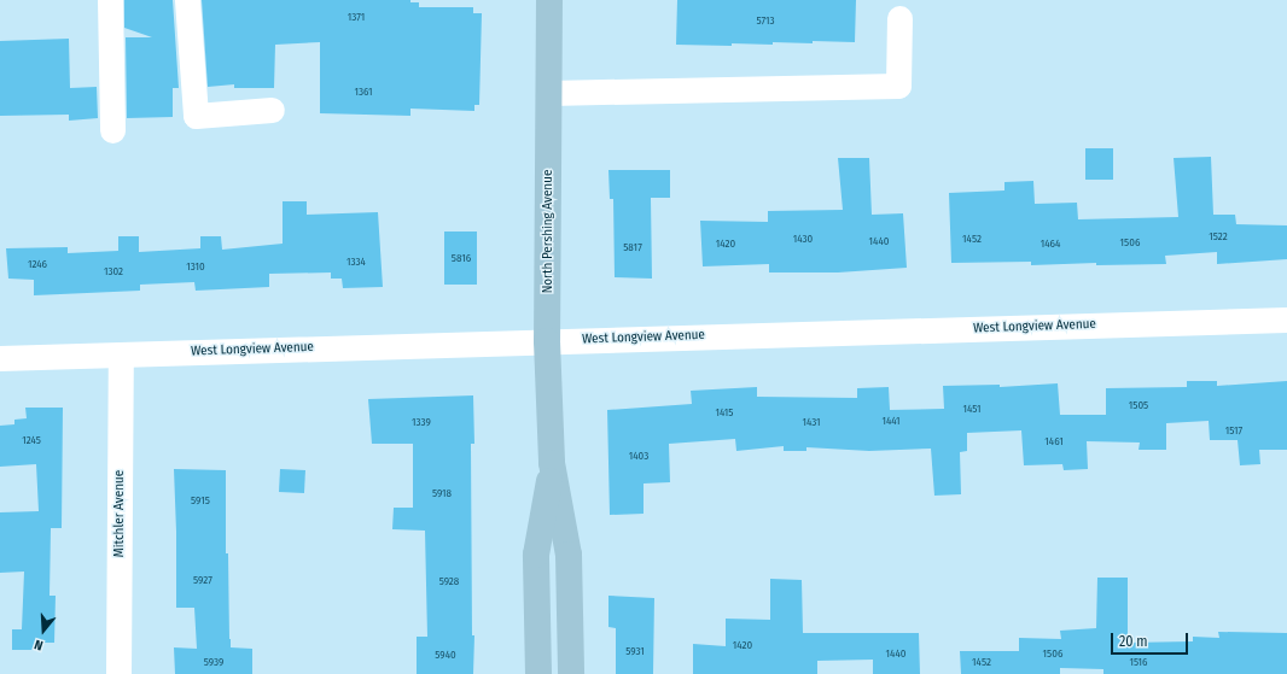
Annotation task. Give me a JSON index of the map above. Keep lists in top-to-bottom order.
{
  "streets": {
    "main road": ["North Pershing Avenue"],
    "street": ["West Longview Avenue", "Mitchler Avenue"]
  },
  "crossings": [
    ["North Pershing Avenue", "West Longview Avenue"],
    ["West Longview Avenue", "Mitchler Avenue"]
  ],
  "house_numbers": [
    "1371",
    "5713",
    "1361",
    "1522",
    "1430",
    "1452",
    "1440",
    "1506",
    "1420",
    "1464",
    "5817",
    "5816",
    "1334",
    "1246",
    "1310",
    "1302",
    "1505",
    "1451",
    "1415",
    "1441",
    "1339",
    "1431",
    "1517",
    "1245",
    "1461",
    "1403",
    "5918",
    "5915",
    "5927",
    "5928",
    "1420",
    "5931",
    "1440",
    "1506",
    "5940",
    "5939",
    "1452",
    "1516"
  ],
  "scale_bar": "20 m",
  "north": "bottom"
}
